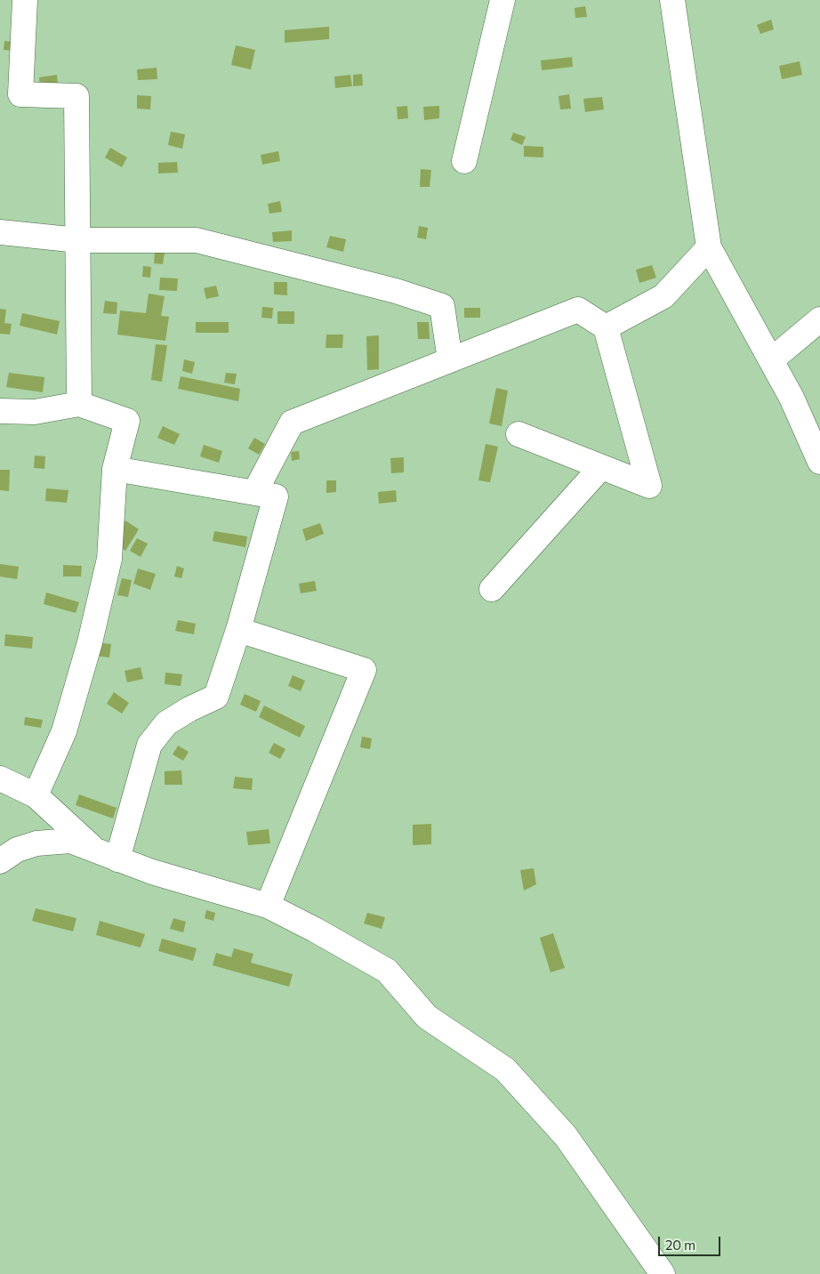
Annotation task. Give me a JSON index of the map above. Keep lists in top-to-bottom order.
{
  "scale_bar": "20 m"
}
